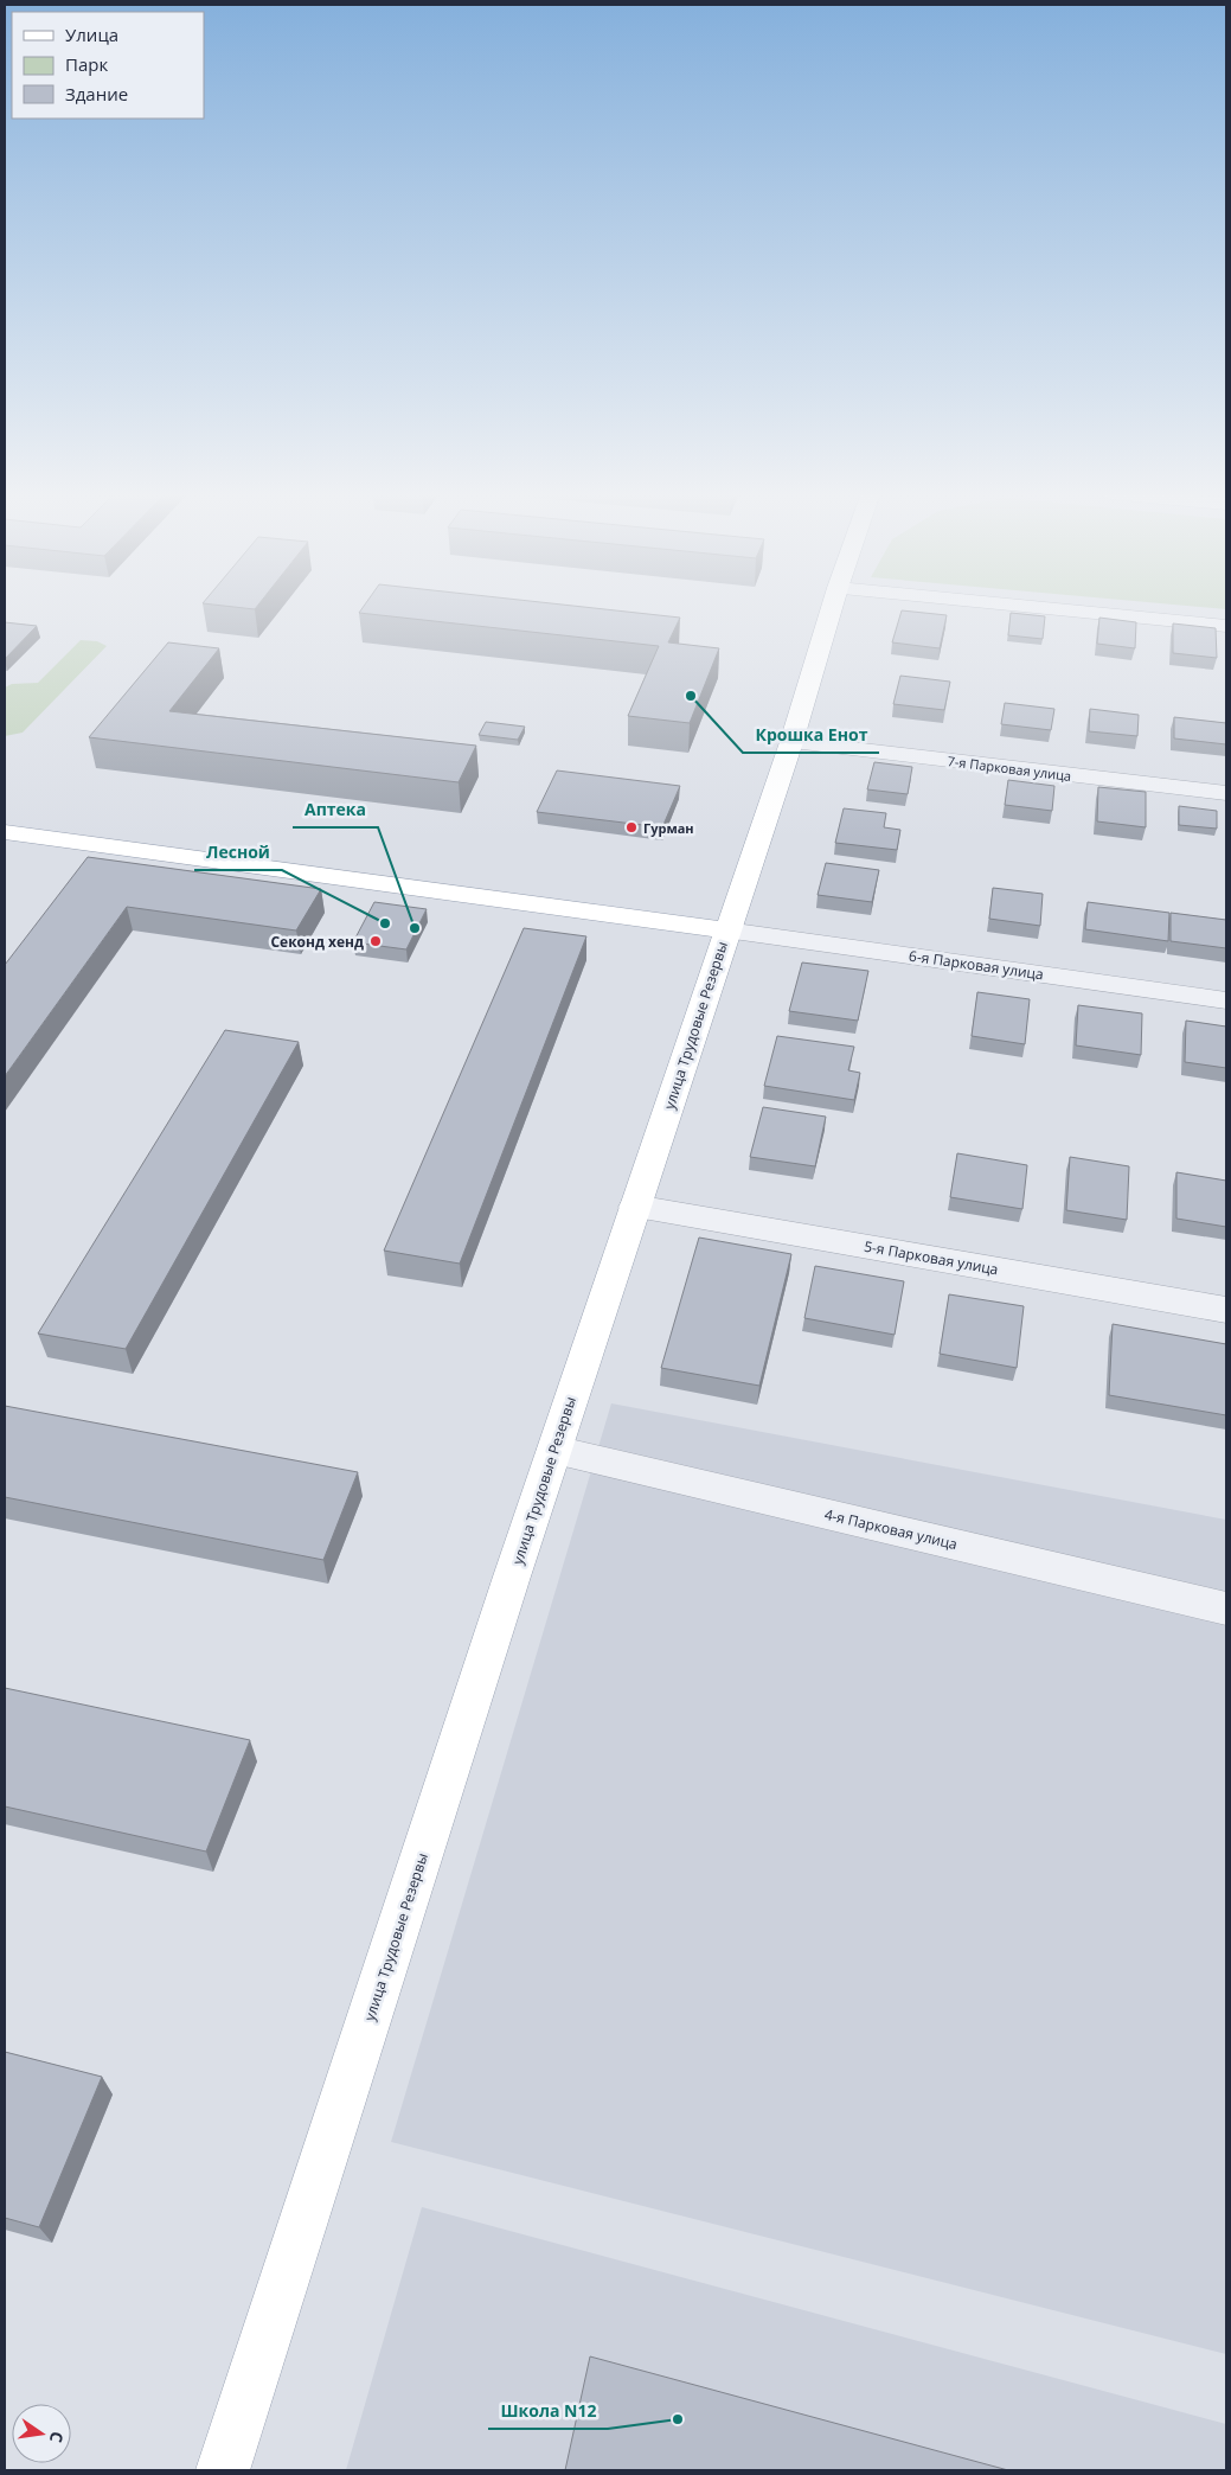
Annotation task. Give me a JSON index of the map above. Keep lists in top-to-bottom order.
{
  "streets": {
    "main road": ["улица Трудовые Резервы"],
    "street": [
      "7-я Парковая улица",
      "6-я Парковая улица",
      "5-я Парковая улица",
      "4-я Парковая улица"
    ]
  },
  "crossings": [
    ["7-я Парковая улица", "улица Трудовые Резервы"],
    ["6-я Парковая улица", "улица Трудовые Резервы"],
    ["улица Трудовые Резервы", "5-я Парковая улица"],
    ["улица Трудовые Резервы", "4-я Парковая улица"]
  ],
  "places": [
    "Крошка Енот",
    "Гурман",
    "Лесной",
    "Аптека",
    "Секонд хенд",
    "Школа N12"
  ],
  "legend": ["Улица", "Парк", "Здание"],
  "north": "right"
}
